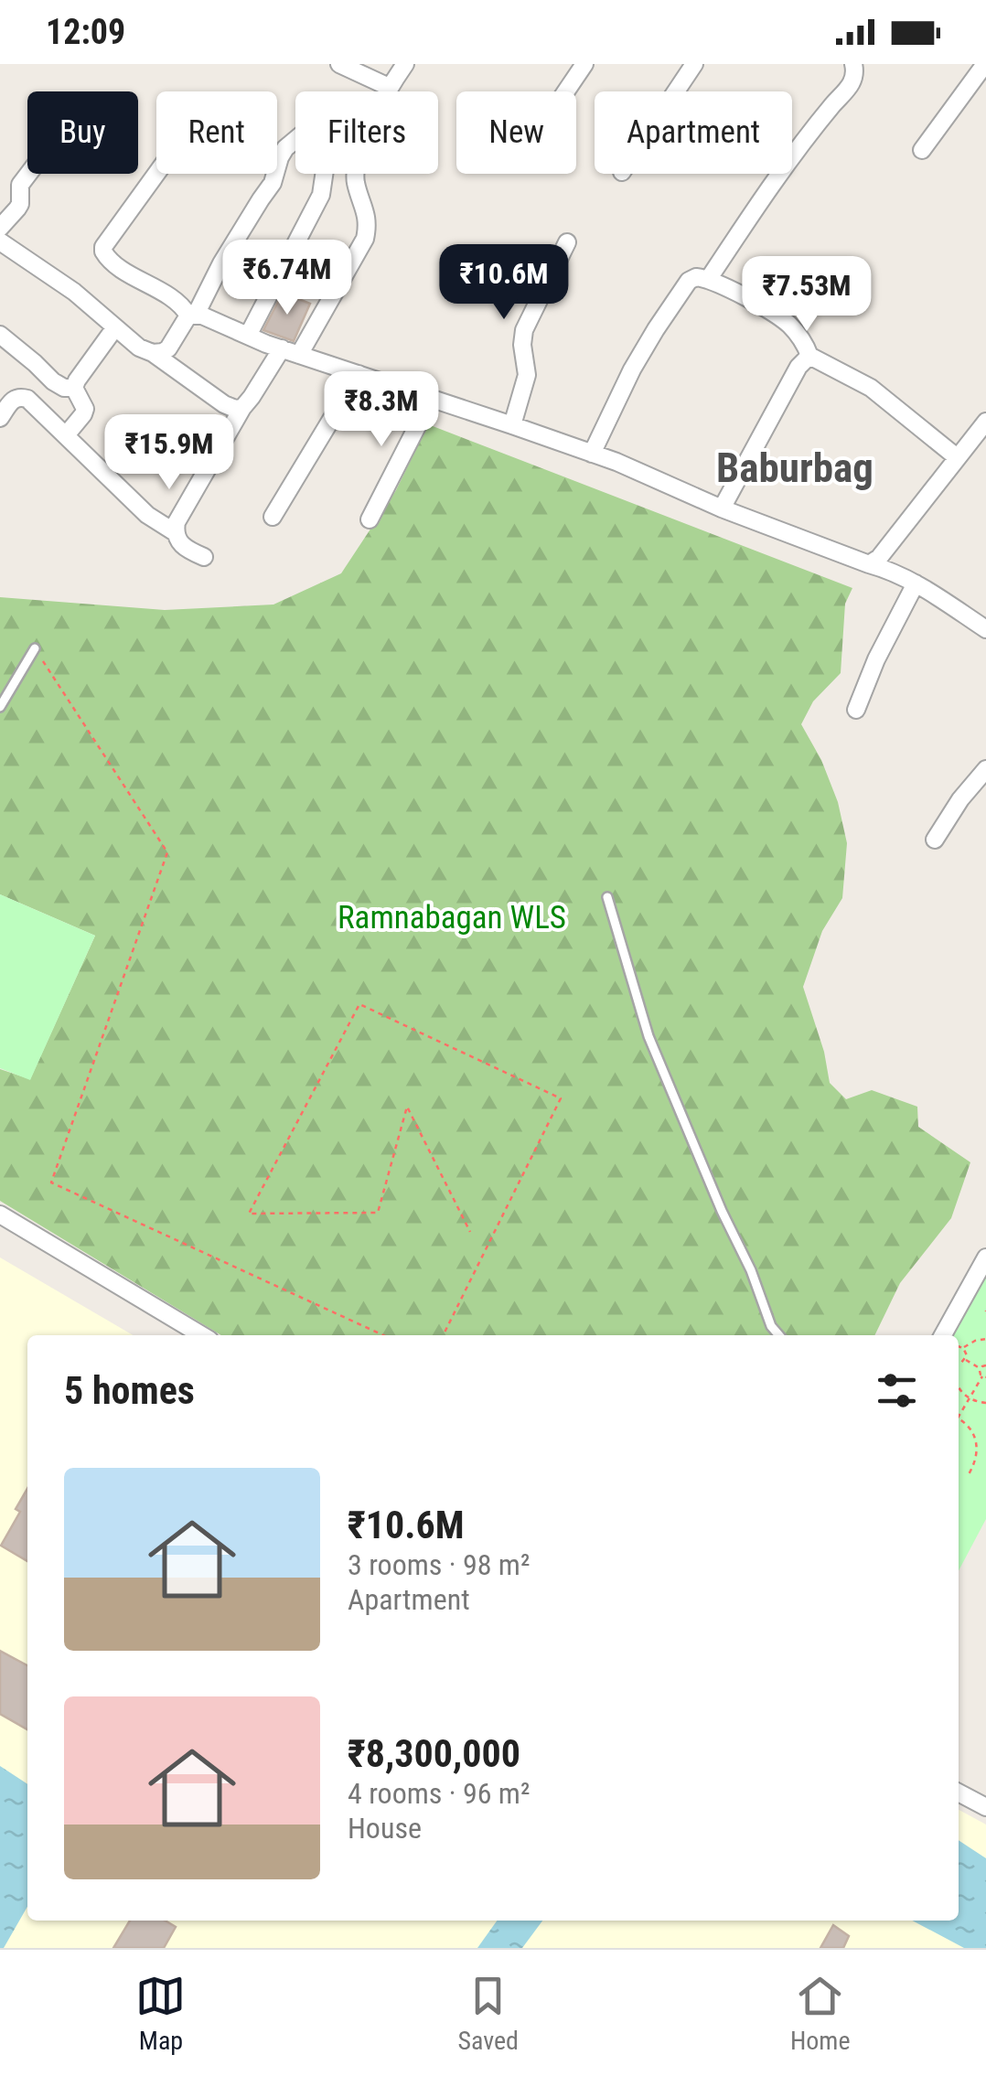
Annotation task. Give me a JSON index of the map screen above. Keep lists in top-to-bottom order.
{
  "districts": ["Baburbag"],
  "parks": ["Ramnabagan WLS"],
  "page": {
    "status": "12:09",
    "chip": [
      "Buy",
      "Rent",
      "Filters",
      "New",
      "Apartment"
    ],
    "price": [
      "₹6.74M",
      "₹10.6M",
      "₹7.53M",
      "₹8.3M",
      "₹15.9M"
    ],
    "heading": "5 homes",
    "list": [
      {
        "name": "₹10.6M",
        "note": "3 rooms · 98 m² · Apartment"
      },
      {
        "name": "₹8,300,000",
        "note": "4 rooms · 96 m² · House"
      }
    ],
    "tabs": ["Map", "Saved", "Home"]
  }
}
